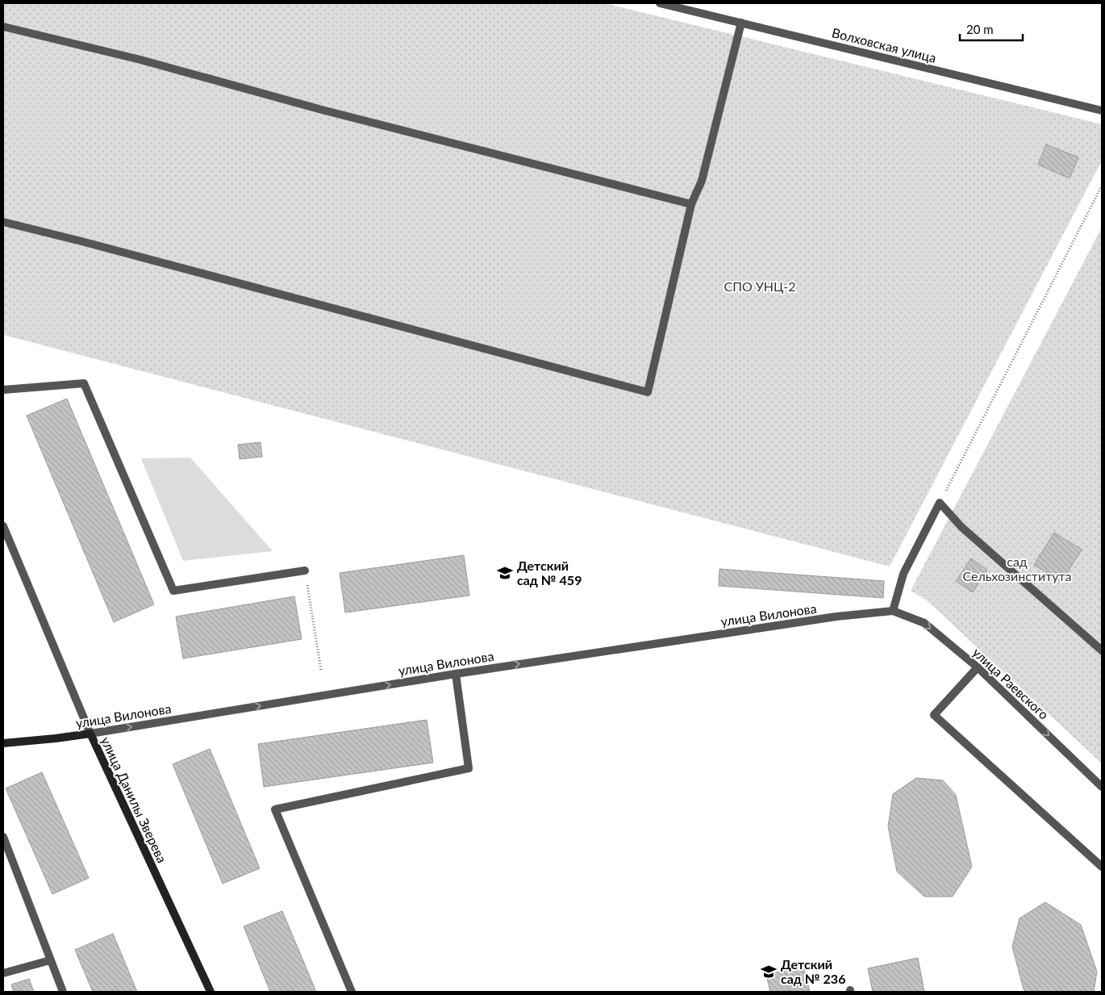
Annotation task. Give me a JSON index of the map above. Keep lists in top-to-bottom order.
{
  "streets": {
    "street": [
      "Волховская улица",
      "улица Вилонова",
      "улица Раевского",
      "улица Данилы Зверева"
    ]
  },
  "crossings": [
    ["улица Вилонова", "улица Раевского"],
    ["улица Вилонова", "улица Данилы Зверева"]
  ],
  "one_way": ["улица Вилонова", "улица Раевского"],
  "parks": ["СПО УНЦ-2", "сад Сельхозинститута"],
  "places": {
    "school or university": ["Детский сад № 459", "Детский сад № 236"]
  },
  "scale_bar": "20 m"
}
